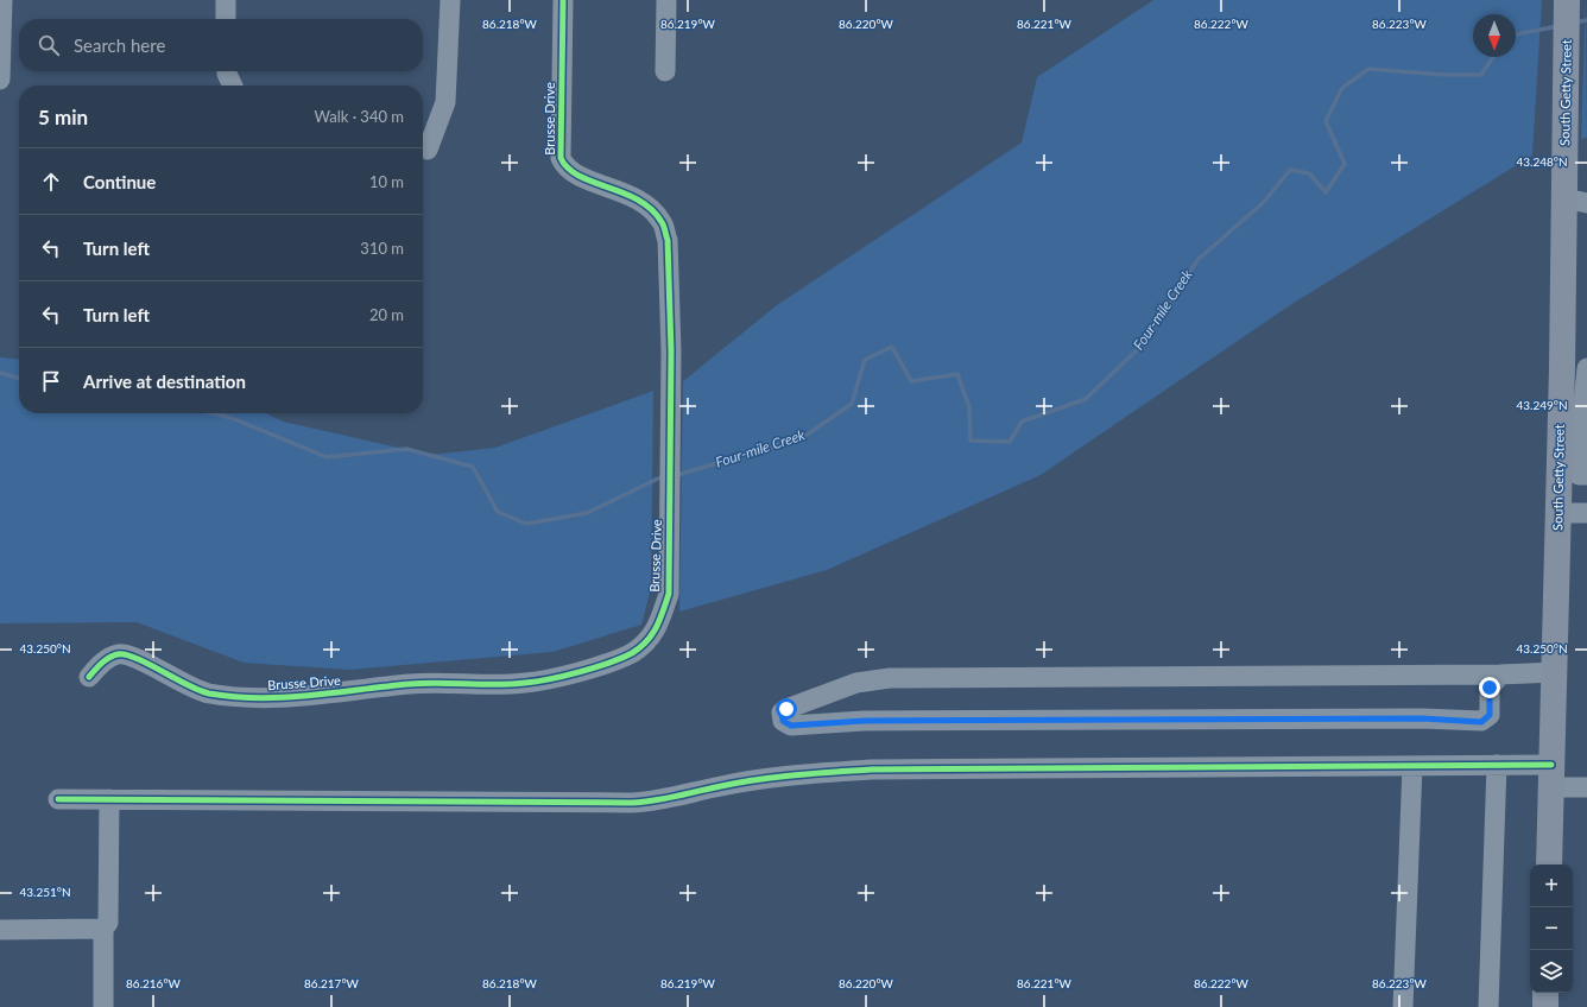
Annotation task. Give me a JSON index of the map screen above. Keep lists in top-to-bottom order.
{
  "streets": {
    "main road": ["South Getty Street"],
    "street": ["Brusse Drive"]
  },
  "water": ["Four-mile Creek"],
  "north": "bottom",
  "page": {
    "search": "Search here",
    "heading": ["5 min", "Walk · 340 m"],
    "list": [
      ["Continue", "10 m"],
      ["Turn left", "310 m"],
      ["Turn left", "20 m"],
      "Arrive at destination"
    ],
    "map_buttons": ["+", "−"]
  },
  "coordinates": [
    "86.218°W",
    "86.219°W",
    "86.220°W",
    "86.221°W",
    "86.222°W",
    "86.223°W",
    "43.248°N",
    "43.249°N",
    "43.250°N",
    "43.251°N",
    "86.216°W",
    "86.217°W"
  ]
}
